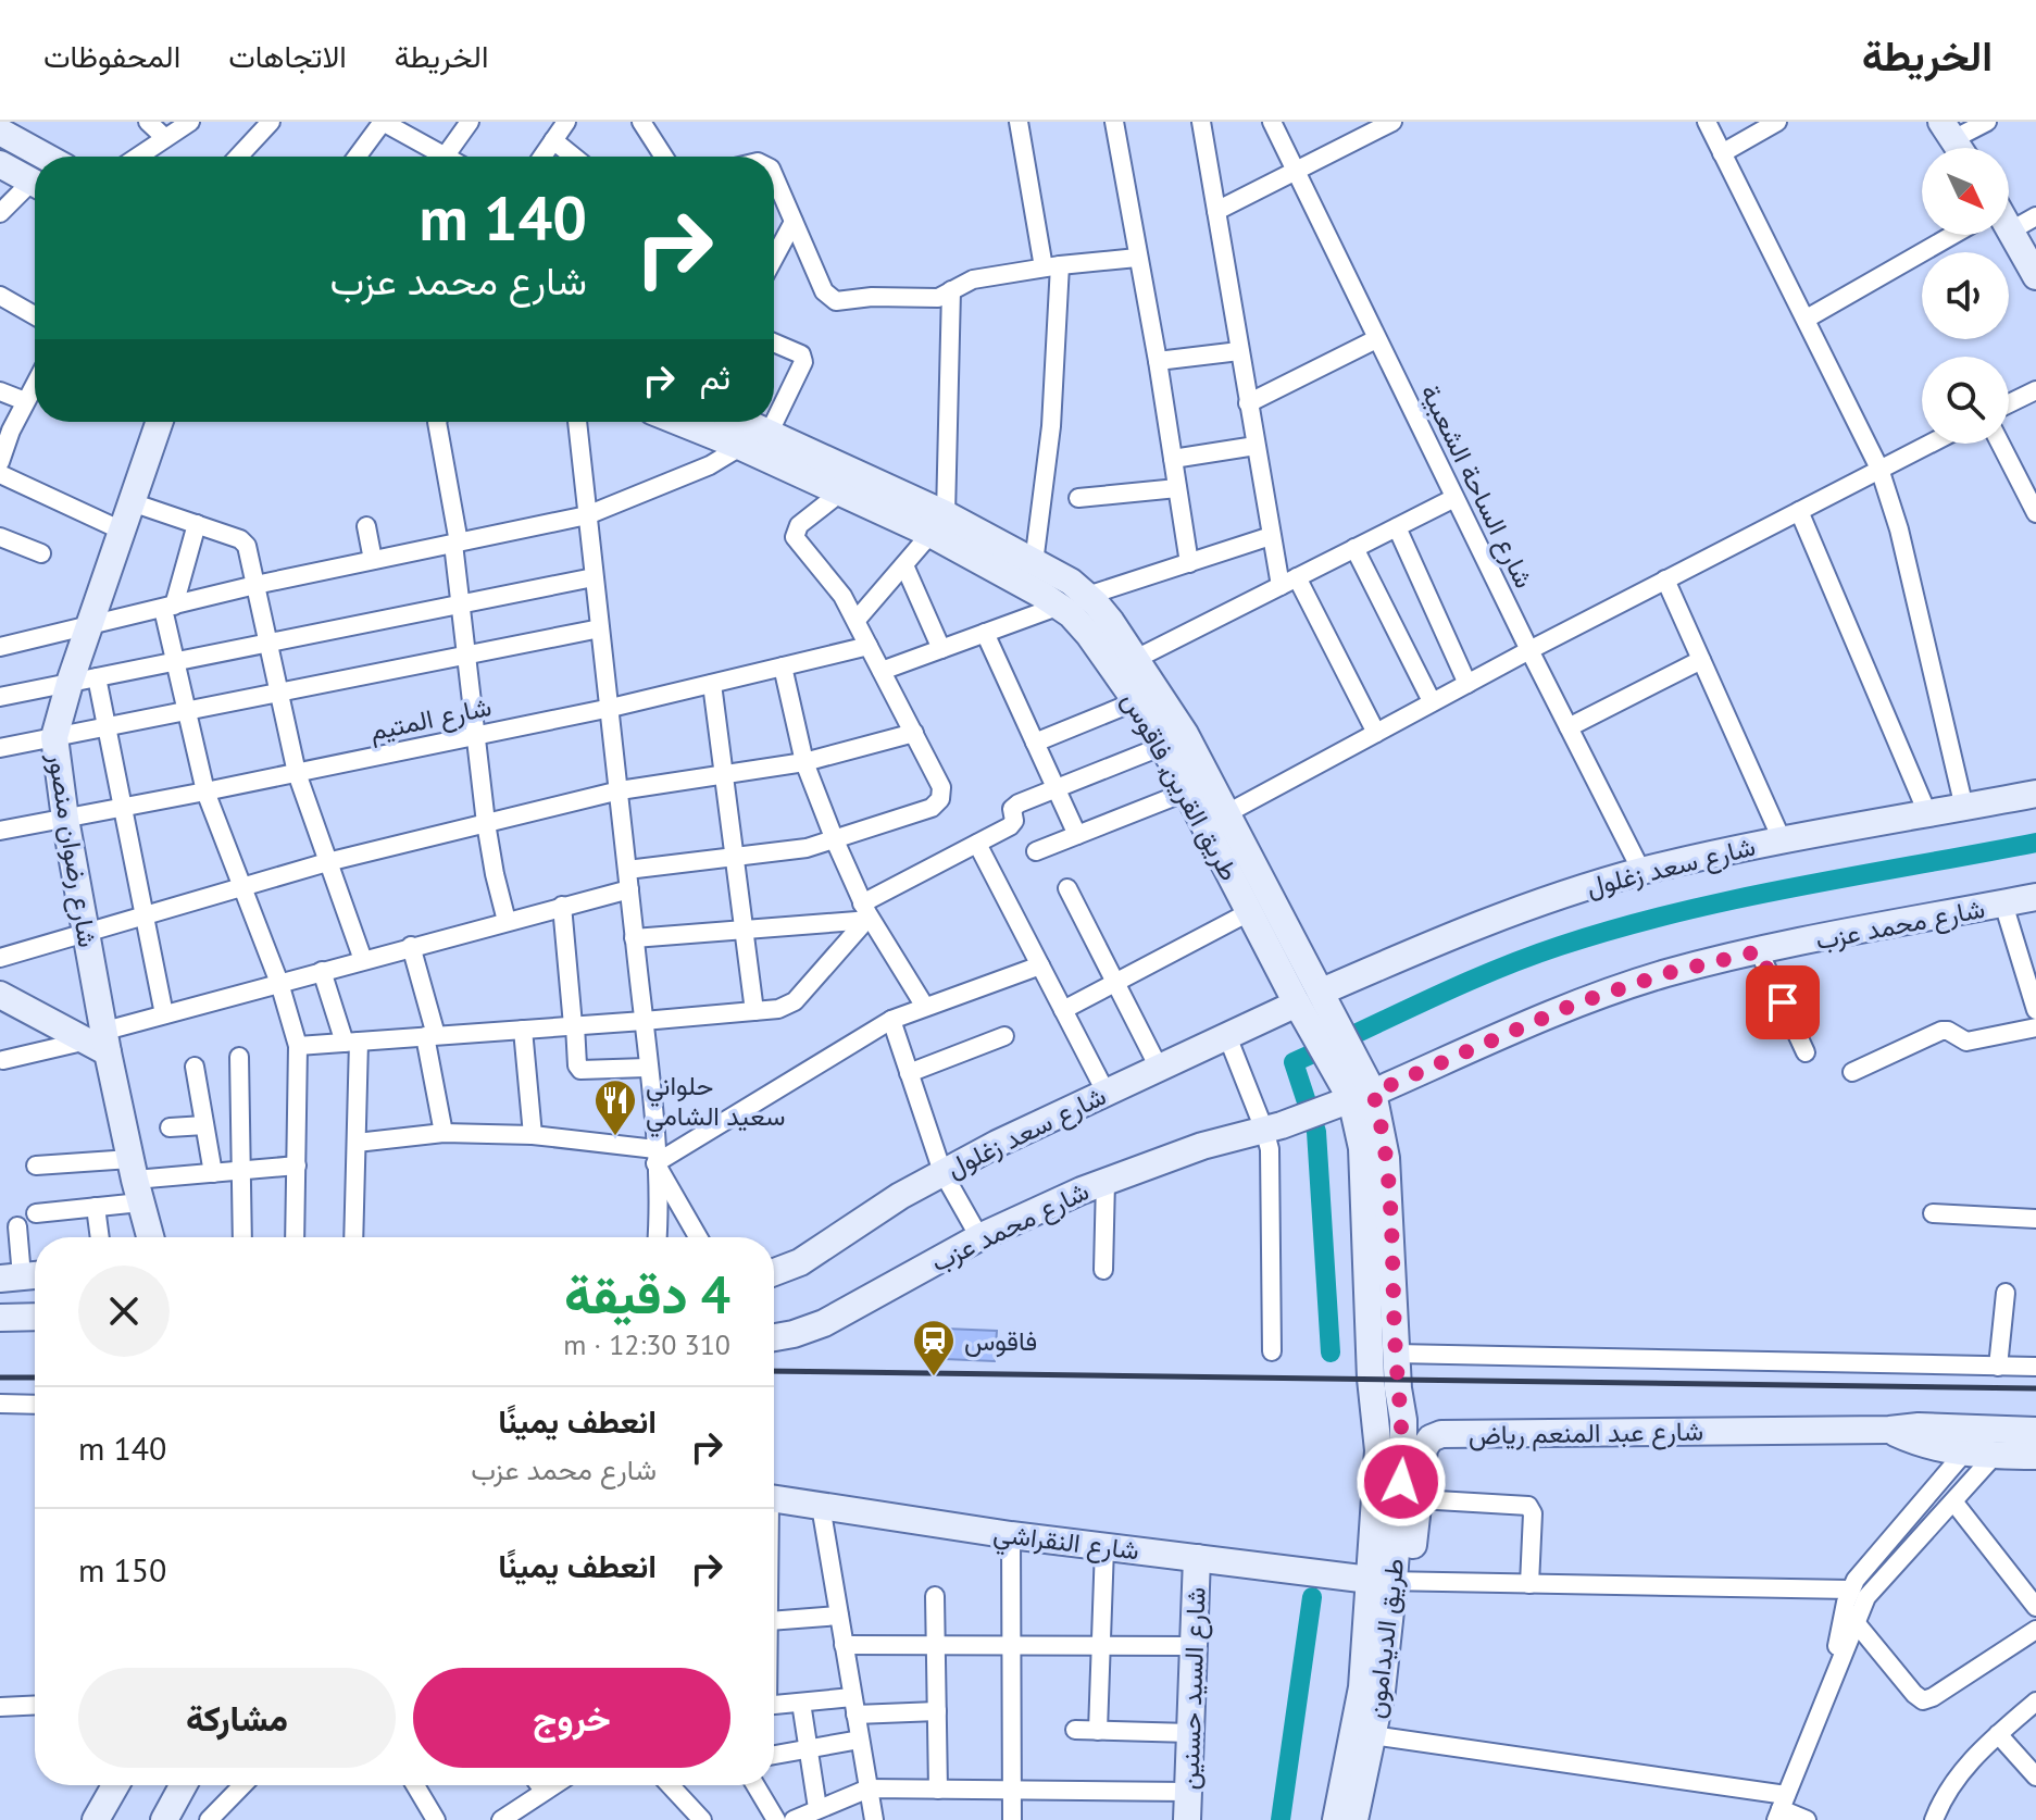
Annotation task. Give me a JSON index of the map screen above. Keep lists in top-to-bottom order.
{
  "streets": {
    "main road": [
      "طريق القرين, فاقوس",
      "شارع رضوان منصور",
      "شارع سعد زغلول",
      "شارع محمد عزب",
      "شارع عبد المنعم رياض",
      "شارع النقراشي",
      "طريق الديدامون",
      "شارع السيد حسنين"
    ],
    "street": ["شارع الساحة الشعبية", "شارع المتيم"]
  },
  "crossings": [
    ["شارع الساحة الشعبية", "شارع سعد زغلول"],
    ["شارع المتيم", "شارع رضوان منصور"],
    ["طريق القرين, فاقوس", "شارع سعد زغلول"],
    ["طريق القرين, فاقوس", "شارع محمد عزب"],
    ["طريق القرين, فاقوس", "طريق الديدامون"],
    ["شارع محمد عزب", "طريق الديدامون"],
    ["شارع عبد المنعم رياض", "شارع النقراشي"],
    ["شارع عبد المنعم رياض", "طريق الديدامون"],
    ["شارع النقراشي", "طريق الديدامون"],
    ["شارع النقراشي", "شارع السيد حسنين"]
  ],
  "places": {
    "restaurant": ["حلواني سعيد الشامي"],
    "station": ["فاقوس"]
  },
  "north": "bottom right",
  "page": {
    "header": "الخريطة",
    "nav": ["الخريطة", "الاتجاهات", "المحفوظات"],
    "turn": ["140 m", "شارع محمد عزب"],
    "then": "ثم",
    "heading": ["4 دقيقة", "310 m · 12:30"],
    "list": [
      {
        "name": "انعطف يمينًا",
        "note": "شارع محمد عزب",
        "value": "140 m"
      },
      {
        "name": "انعطف يمينًا",
        "value": "150 m"
      }
    ],
    "buttons": ["خروج", "مشاركة"]
  }
}
